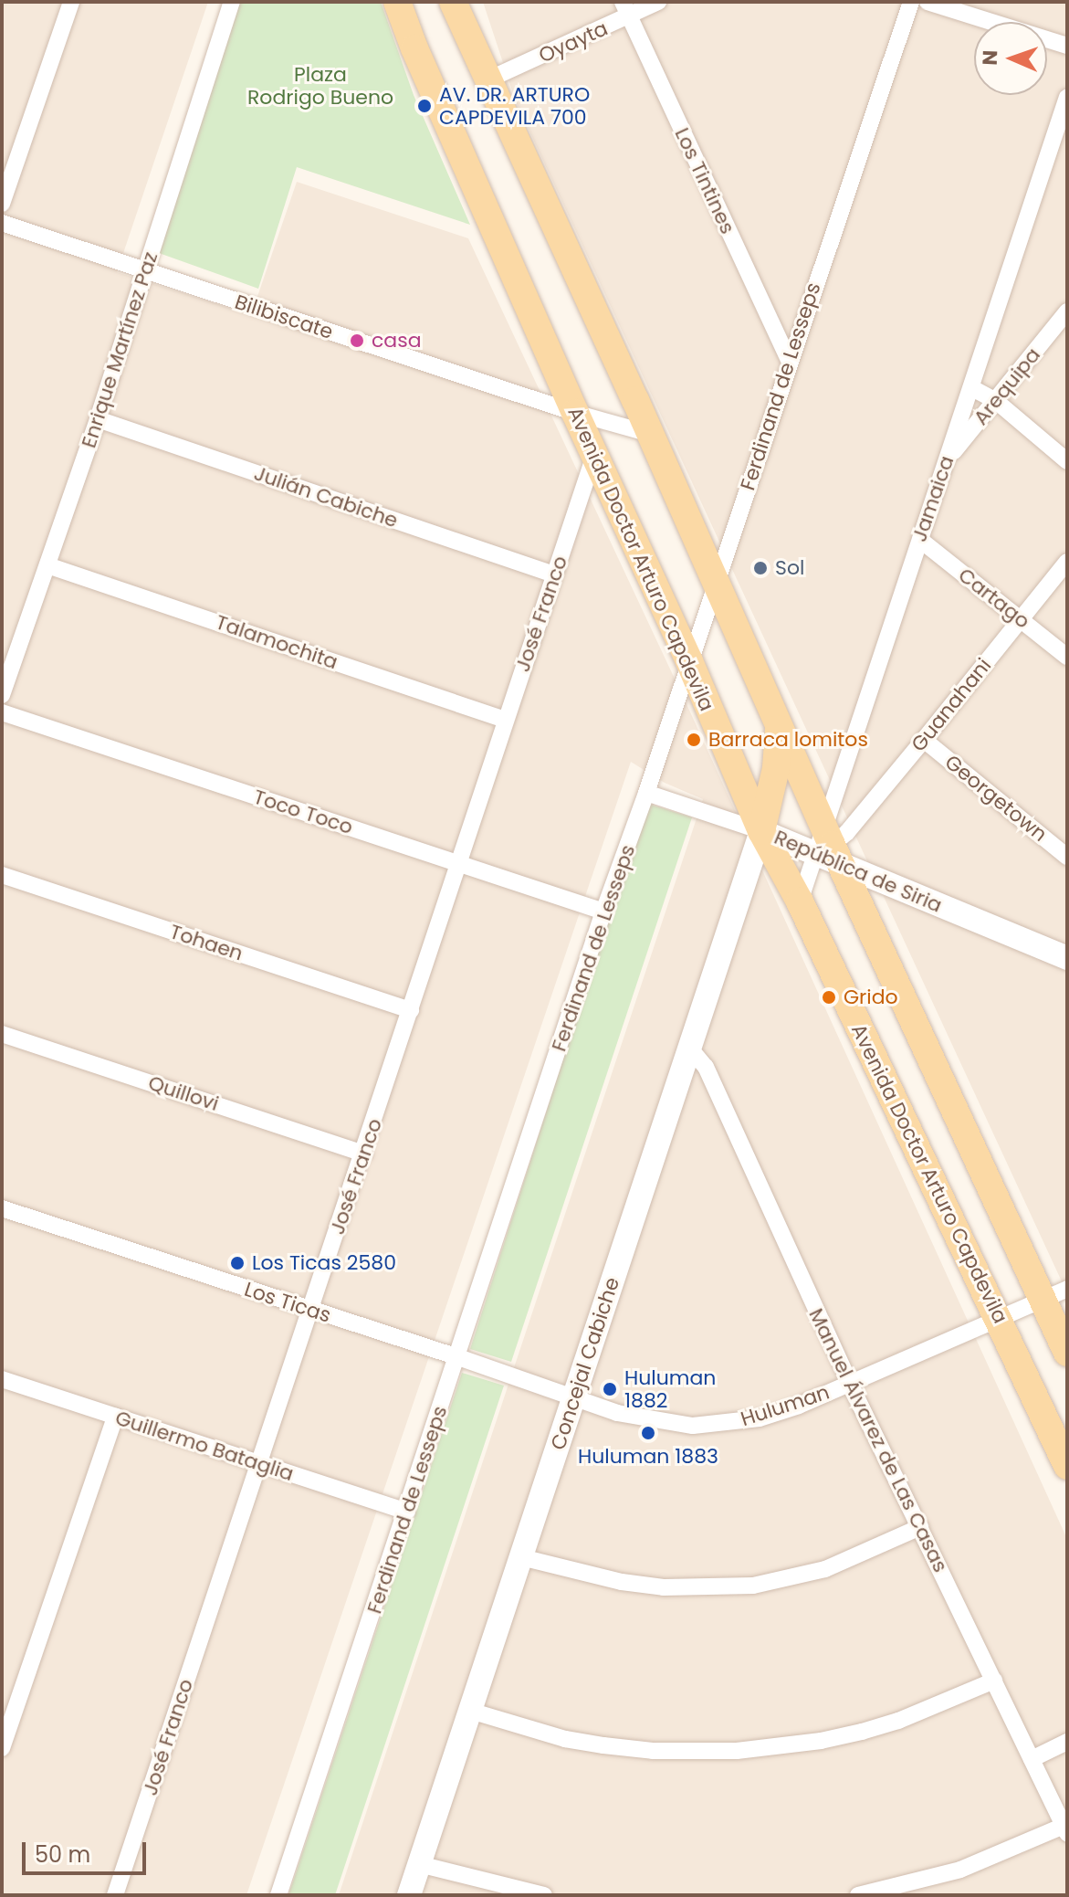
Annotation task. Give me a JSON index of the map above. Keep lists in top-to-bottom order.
{
  "streets": {
    "main road": ["Avenida Doctor Arturo Capdevila", "República de Siria", "Concejal Cabiche"],
    "street": [
      "Oyayta",
      "Los Tintines",
      "Bilibiscate",
      "Enrique Martínez Paz",
      "Ferdinand de Lesseps",
      "Arequipa",
      "Julián Cabiche",
      "Jamaica",
      "Cartago",
      "José Franco",
      "Talamochita",
      "Guanahani",
      "Georgetown",
      "Toco Toco",
      "Tohaen",
      "Quillovi",
      "Los Ticas",
      "Huluman",
      "Manuel Álvarez de Las Casas",
      "Guillermo Bataglia"
    ]
  },
  "crossings": [
    ["Oyayta", "Los Tintines"],
    ["Los Tintines", "Ferdinand de Lesseps"],
    ["Bilibiscate", "Enrique Martínez Paz"],
    ["Bilibiscate", "Avenida Doctor Arturo Capdevila"],
    ["Enrique Martínez Paz", "Julián Cabiche"],
    ["Enrique Martínez Paz", "Talamochita"],
    ["Ferdinand de Lesseps", "Avenida Doctor Arturo Capdevila"],
    ["Ferdinand de Lesseps", "Toco Toco"],
    ["Ferdinand de Lesseps", "República de Siria"],
    ["Ferdinand de Lesseps", "Los Ticas"],
    ["Ferdinand de Lesseps", "Guillermo Bataglia"],
    ["Arequipa", "Jamaica"],
    ["Julián Cabiche", "José Franco"],
    ["Jamaica", "Avenida Doctor Arturo Capdevila"],
    ["Jamaica", "Cartago"],
    ["Jamaica", "Guanahani"],
    ["Jamaica", "República de Siria"],
    ["Avenida Doctor Arturo Capdevila", "José Franco"],
    ["Avenida Doctor Arturo Capdevila", "República de Siria"],
    ["Avenida Doctor Arturo Capdevila", "Concejal Cabiche"],
    ["Avenida Doctor Arturo Capdevila", "Huluman"],
    ["Cartago", "Guanahani"],
    ["José Franco", "Talamochita"],
    ["José Franco", "Toco Toco"],
    ["José Franco", "Tohaen"],
    ["José Franco", "Quillovi"],
    ["José Franco", "Los Ticas"],
    ["José Franco", "Guillermo Bataglia"],
    ["Guanahani", "Georgetown"],
    ["Guanahani", "República de Siria"],
    ["República de Siria", "Concejal Cabiche"],
    ["Los Ticas", "Concejal Cabiche"],
    ["Los Ticas", "Huluman"],
    ["Concejal Cabiche", "Huluman"],
    ["Concejal Cabiche", "Manuel Álvarez de Las Casas"],
    ["Huluman", "Manuel Álvarez de Las Casas"]
  ],
  "parks": ["Plaza Rodrigo Bueno"],
  "places": [
    "AV. DR. ARTURO CAPDEVILA 700",
    "casa",
    "Sol",
    "Barraca lomitos",
    "Grido",
    "Los Ticas 2580",
    "Huluman 1882",
    "Huluman 1883"
  ],
  "scale_bar": "50 m",
  "north": "left"
}
